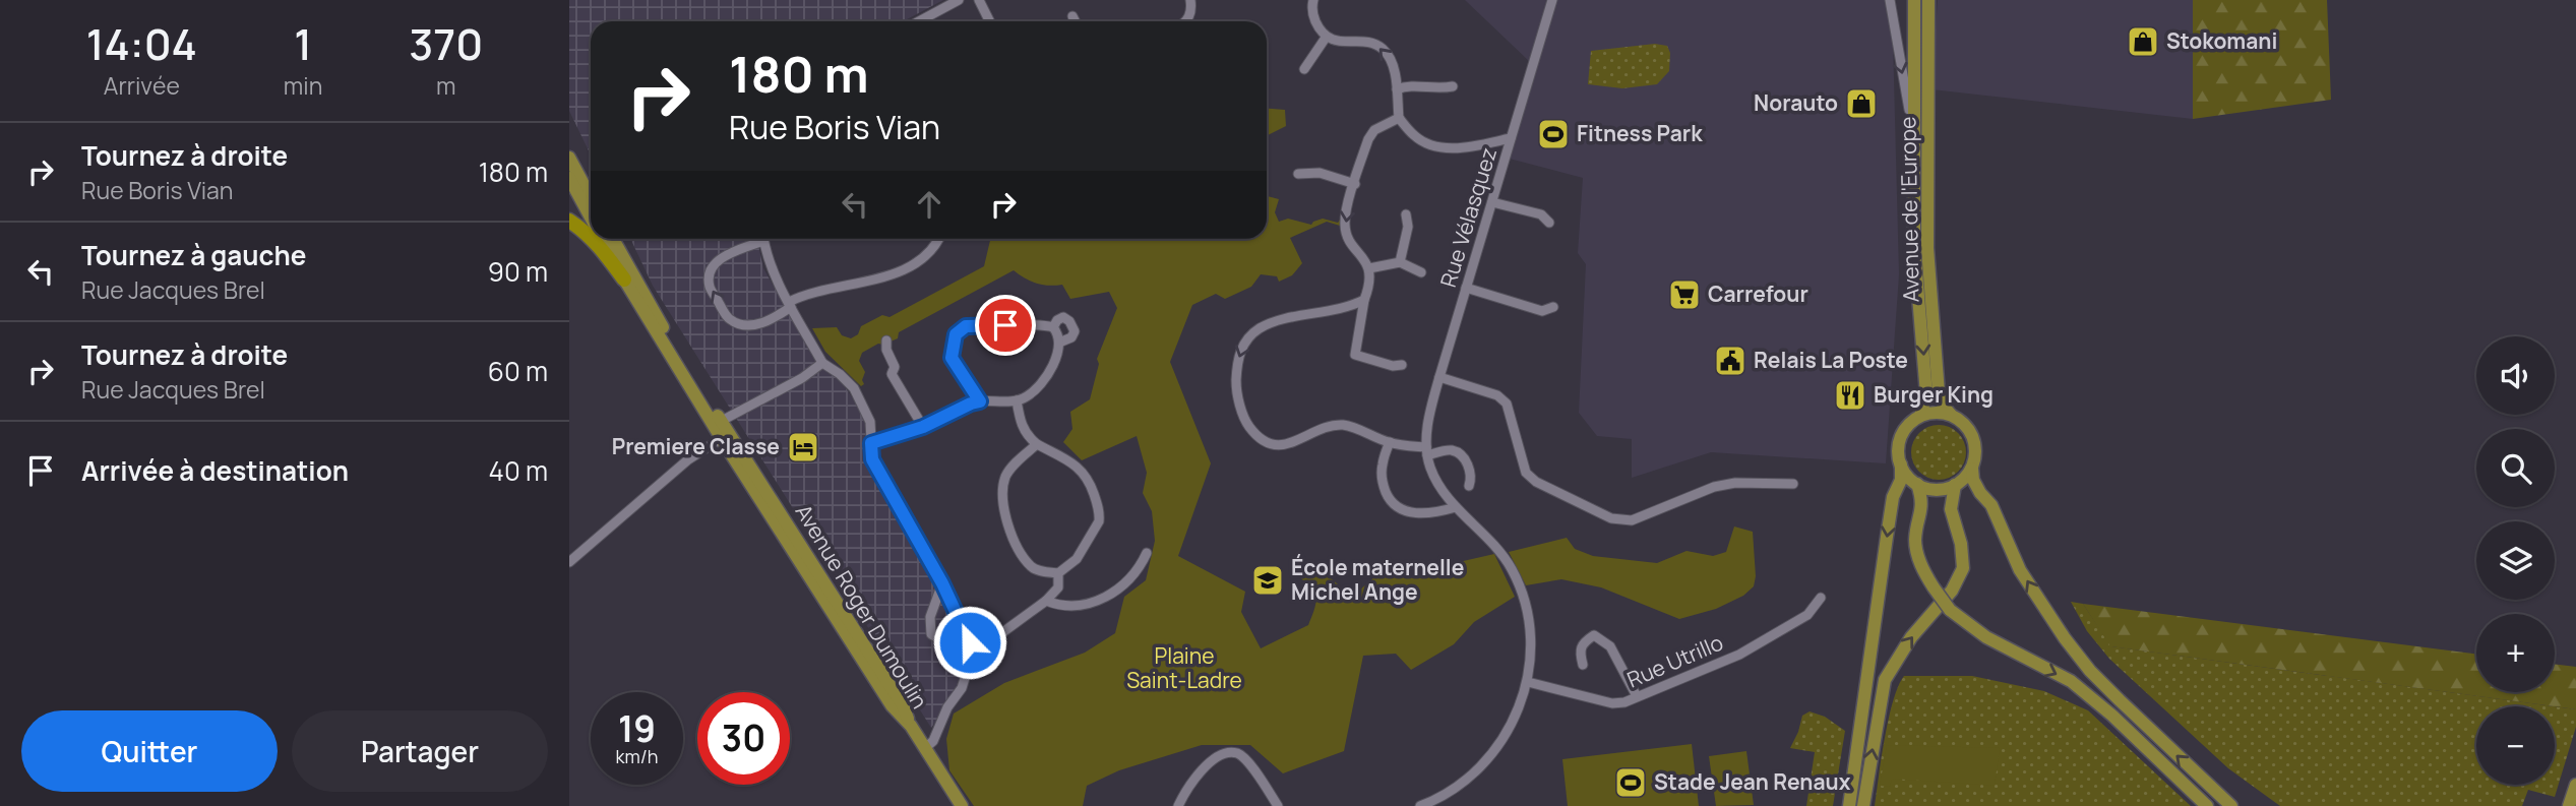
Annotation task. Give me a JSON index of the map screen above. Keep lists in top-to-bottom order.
{
  "streets": {
    "main road": ["Avenue de l'Europe", "Avenue Roger Dumoulin"],
    "street": ["Rue Vélasquez", "Rue Utrillo"]
  },
  "one_way": ["Avenue de l'Europe"],
  "parks": ["Plaine Saint-Ladre"],
  "places": {
    "shop": ["Stokomani", "Norauto"],
    "sports": ["Fitness Park", "Stade Jean Renaux"],
    "supermarket": ["Carrefour"],
    "public building": ["Relais La Poste"],
    "restaurant": ["Burger King"],
    "hotel": ["Premiere Classe"],
    "school or university": ["École maternelle Michel Ange"]
  },
  "page": {
    "eta": [
      "14:04",
      "Arrivée",
      "1",
      "min",
      "370",
      "m"
    ],
    "turn": ["180 m", "Rue Boris Vian"],
    "list": [
      {
        "name": "Tournez à droite",
        "note": "Rue Boris Vian",
        "value": "180 m"
      },
      {
        "name": "Tournez à gauche",
        "note": "Rue Jacques Brel",
        "value": "90 m"
      },
      {
        "name": "Tournez à droite",
        "note": "Rue Jacques Brel",
        "value": "60 m"
      },
      {
        "name": "Arrivée à destination",
        "value": "40 m"
      }
    ],
    "map_buttons": ["+", "−"],
    "speed": "19 km/h",
    "limit": "30",
    "buttons": ["Quitter", "Partager"]
  }
}
